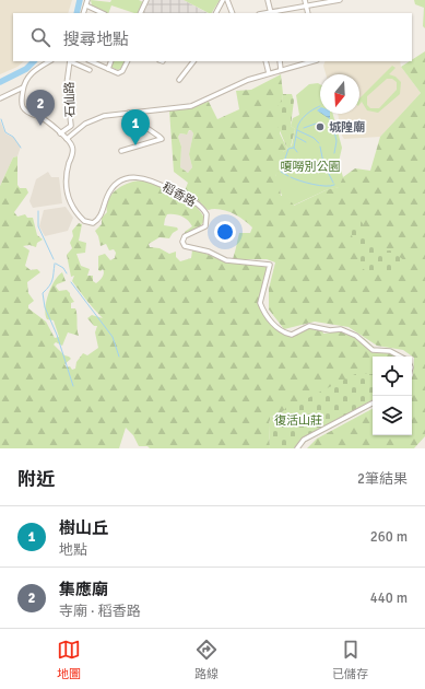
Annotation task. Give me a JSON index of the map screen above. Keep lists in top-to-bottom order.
{
  "streets": {
    "street": ["石仙路", "稻香路"]
  },
  "parks": ["嗄嘮別公園", "復活山莊"],
  "places": ["城隍廟"],
  "north": "bottom",
  "page": {
    "search": "搜尋地點",
    "pins": ["2", "1"],
    "heading": ["附近", "2筆結果"],
    "list": [
      {
        "mark": "1",
        "name": "樹山丘",
        "note": "地點",
        "value": "260 m"
      },
      {
        "mark": "2",
        "name": "集應廟",
        "note": "寺廟 · 稻香路",
        "value": "440 m"
      }
    ],
    "nav": ["地圖", "路線", "已儲存"]
  }
}
